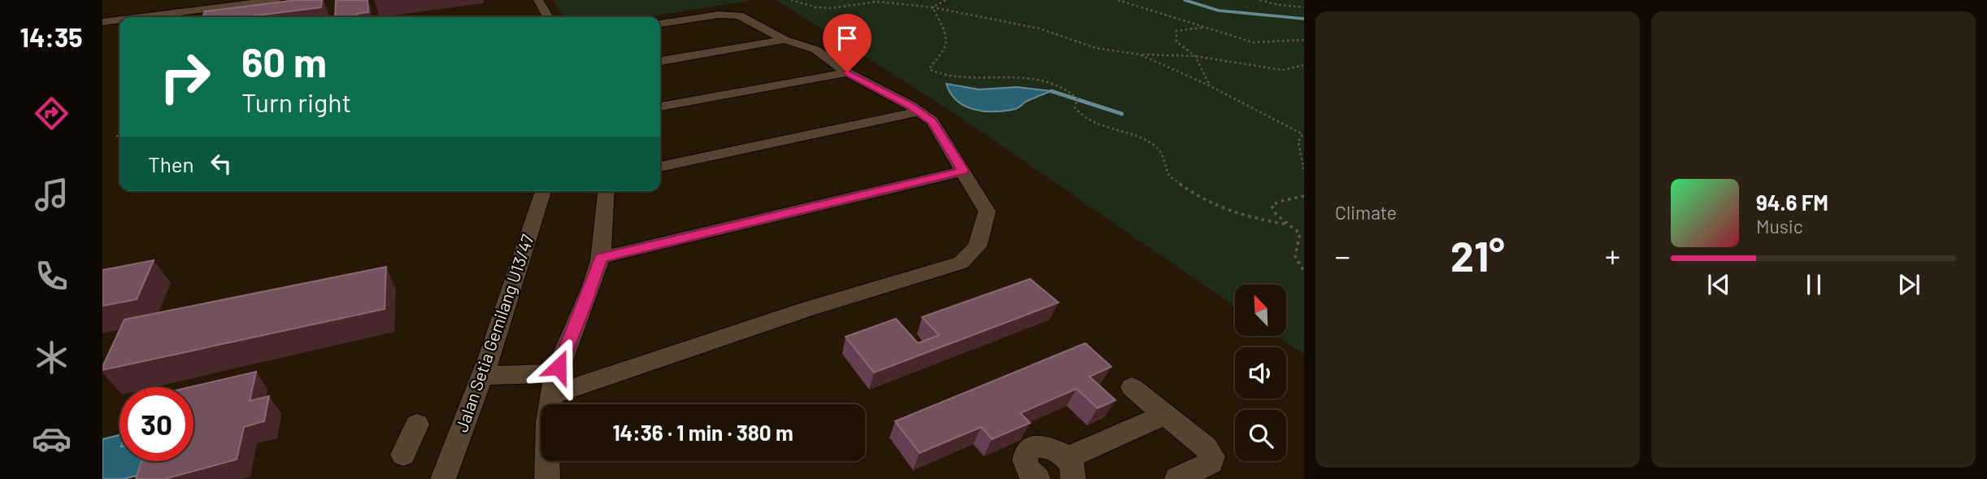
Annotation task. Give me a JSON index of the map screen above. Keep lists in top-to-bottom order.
{
  "streets": {
    "street": ["Jalan Setia Gemilang U13/47"]
  },
  "north": "top left",
  "page": {
    "tabs": "14:35",
    "tile": "Climate",
    "turn": ["60 m", "Turn right"],
    "then": "Then",
    "song": ["94.6 FM", "Music"],
    "heat": ["−", "21°", "+"],
    "limit": "30",
    "trip": "14:36 · 1 min · 380 m"
  }
}
